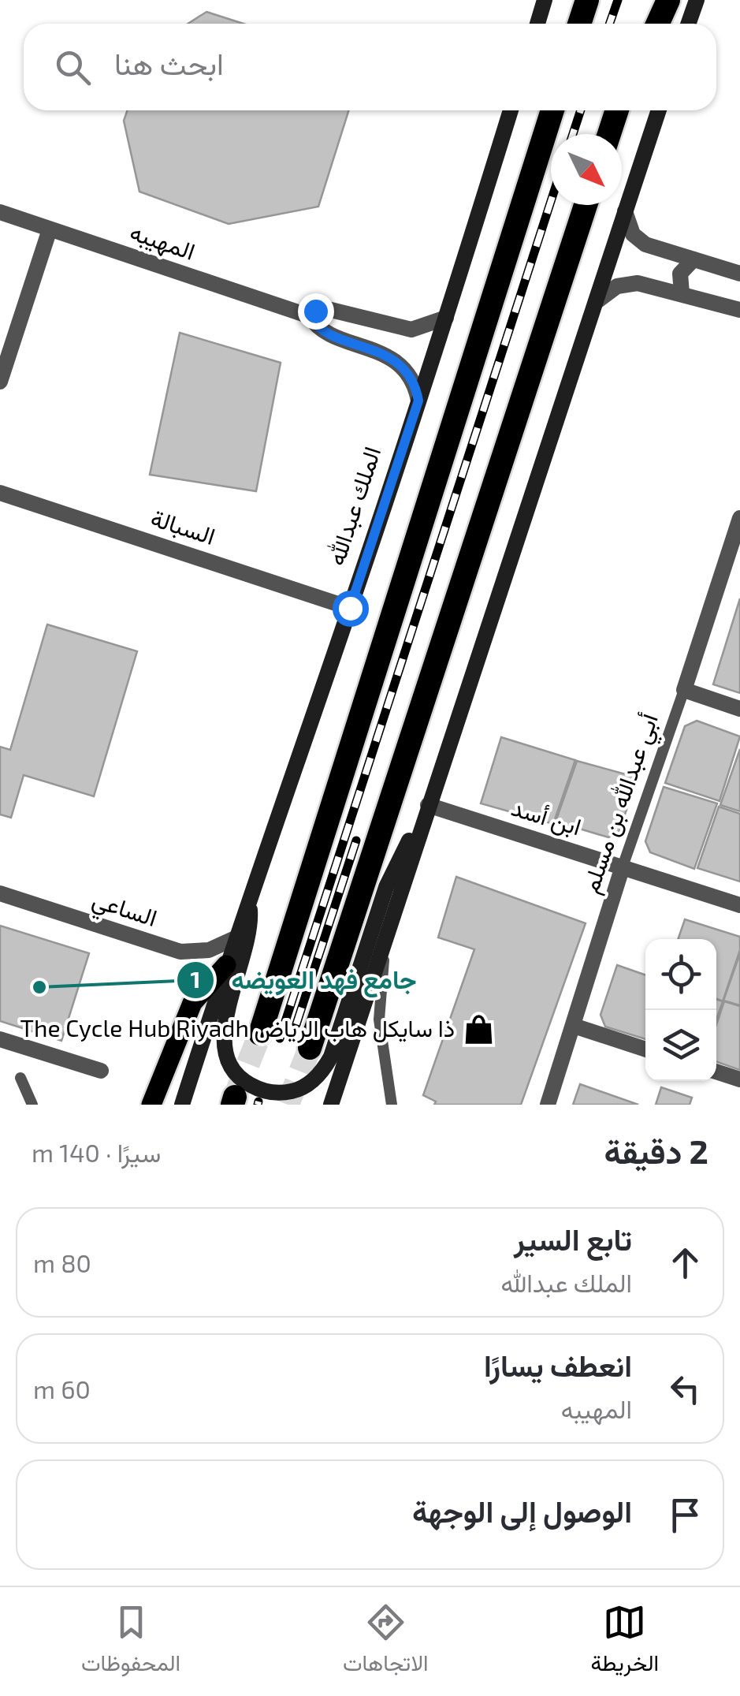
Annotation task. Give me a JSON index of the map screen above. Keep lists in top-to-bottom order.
{
  "streets": {
    "main road": ["الملك عبدالله"],
    "street": [
      "المهيبه",
      "السبالة",
      "أبي عبدالله بن مسلم",
      "ابن أسد",
      "الساعي"
    ]
  },
  "crossings": [
    ["المهيبه", "الملك عبدالله"],
    ["الملك عبدالله", "السبالة"],
    ["الملك عبدالله", "الساعي"],
    ["أبي عبدالله بن مسلم", "ابن أسد"]
  ],
  "places": {
    "other": ["جامع فهد العويضه"],
    "shop": ["The Cycle Hub Riyadh ذا سايكل هاب الرياض"]
  },
  "north": "bottom right",
  "page": {
    "search": "ابحث هنا",
    "heading": ["2 دقيقة", "سيرًا · 140 m"],
    "list": [
      ["تابع السير", "الملك عبدالله", "80 m"],
      ["انعطف يسارًا", "المهيبه", "60 m"],
      "الوصول إلى الوجهة"
    ],
    "nav": ["الخريطة", "الاتجاهات", "المحفوظات"]
  }
}
